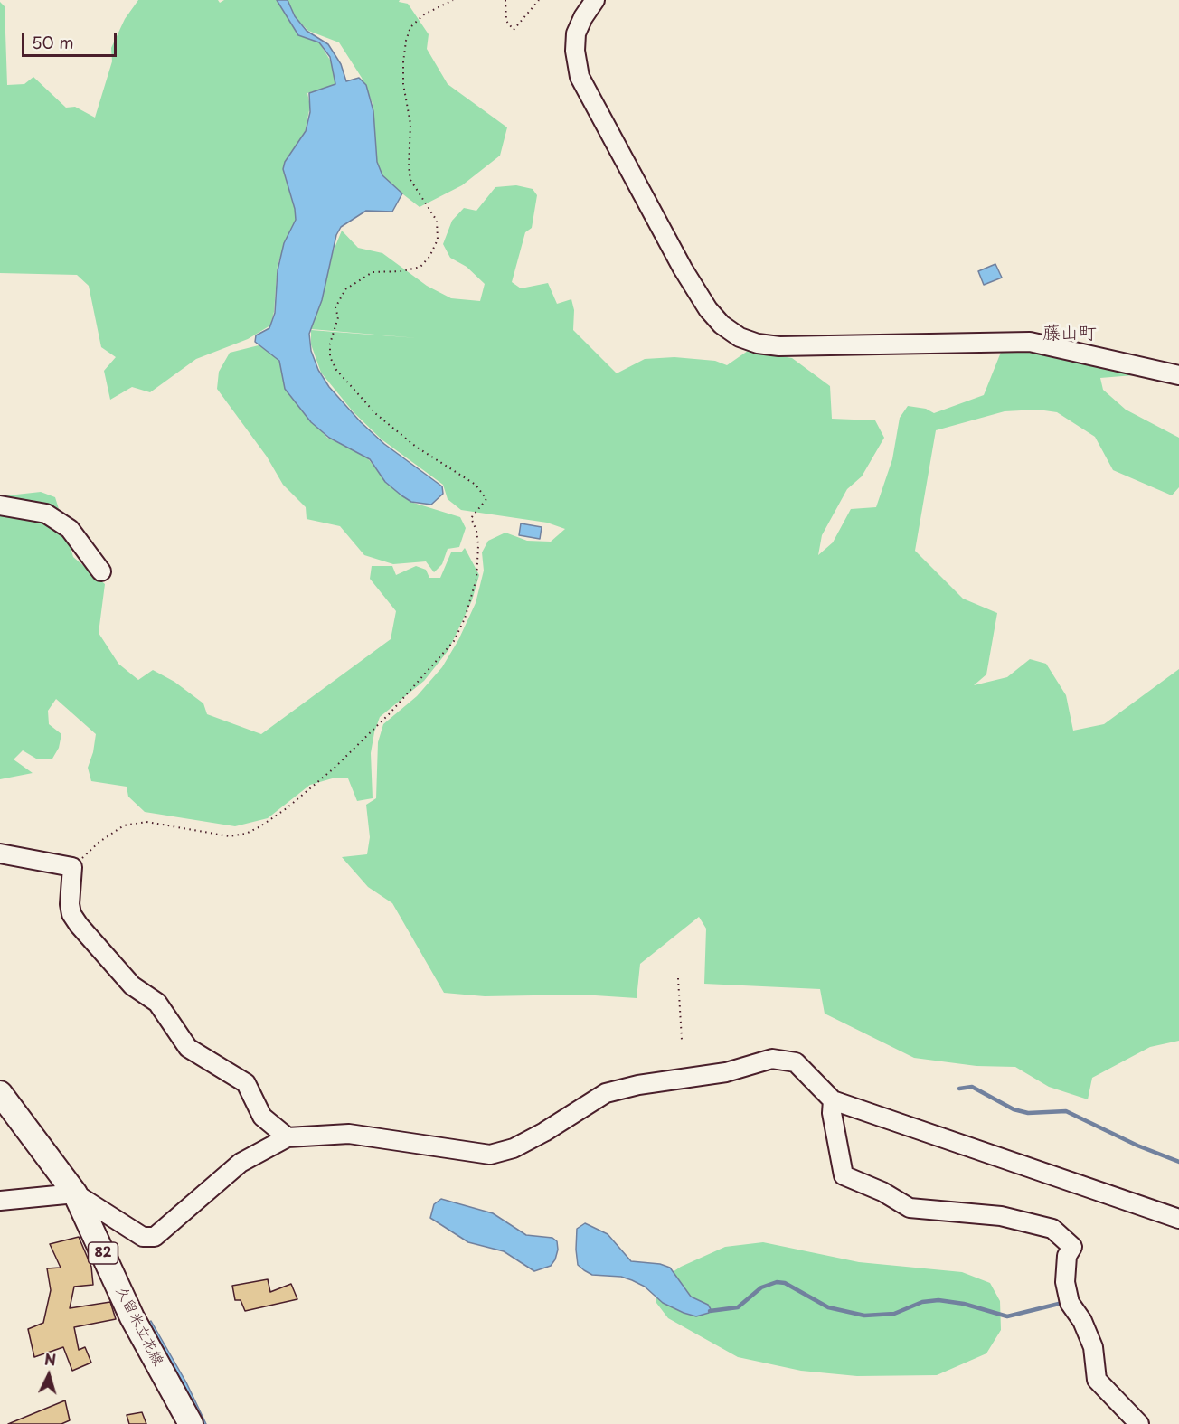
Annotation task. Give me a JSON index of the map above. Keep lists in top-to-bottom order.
{
  "streets": {
    "main road": ["82", "久留米立花線"]
  },
  "districts": ["藤山町"],
  "scale_bar": "50 m",
  "north": "top"
}
